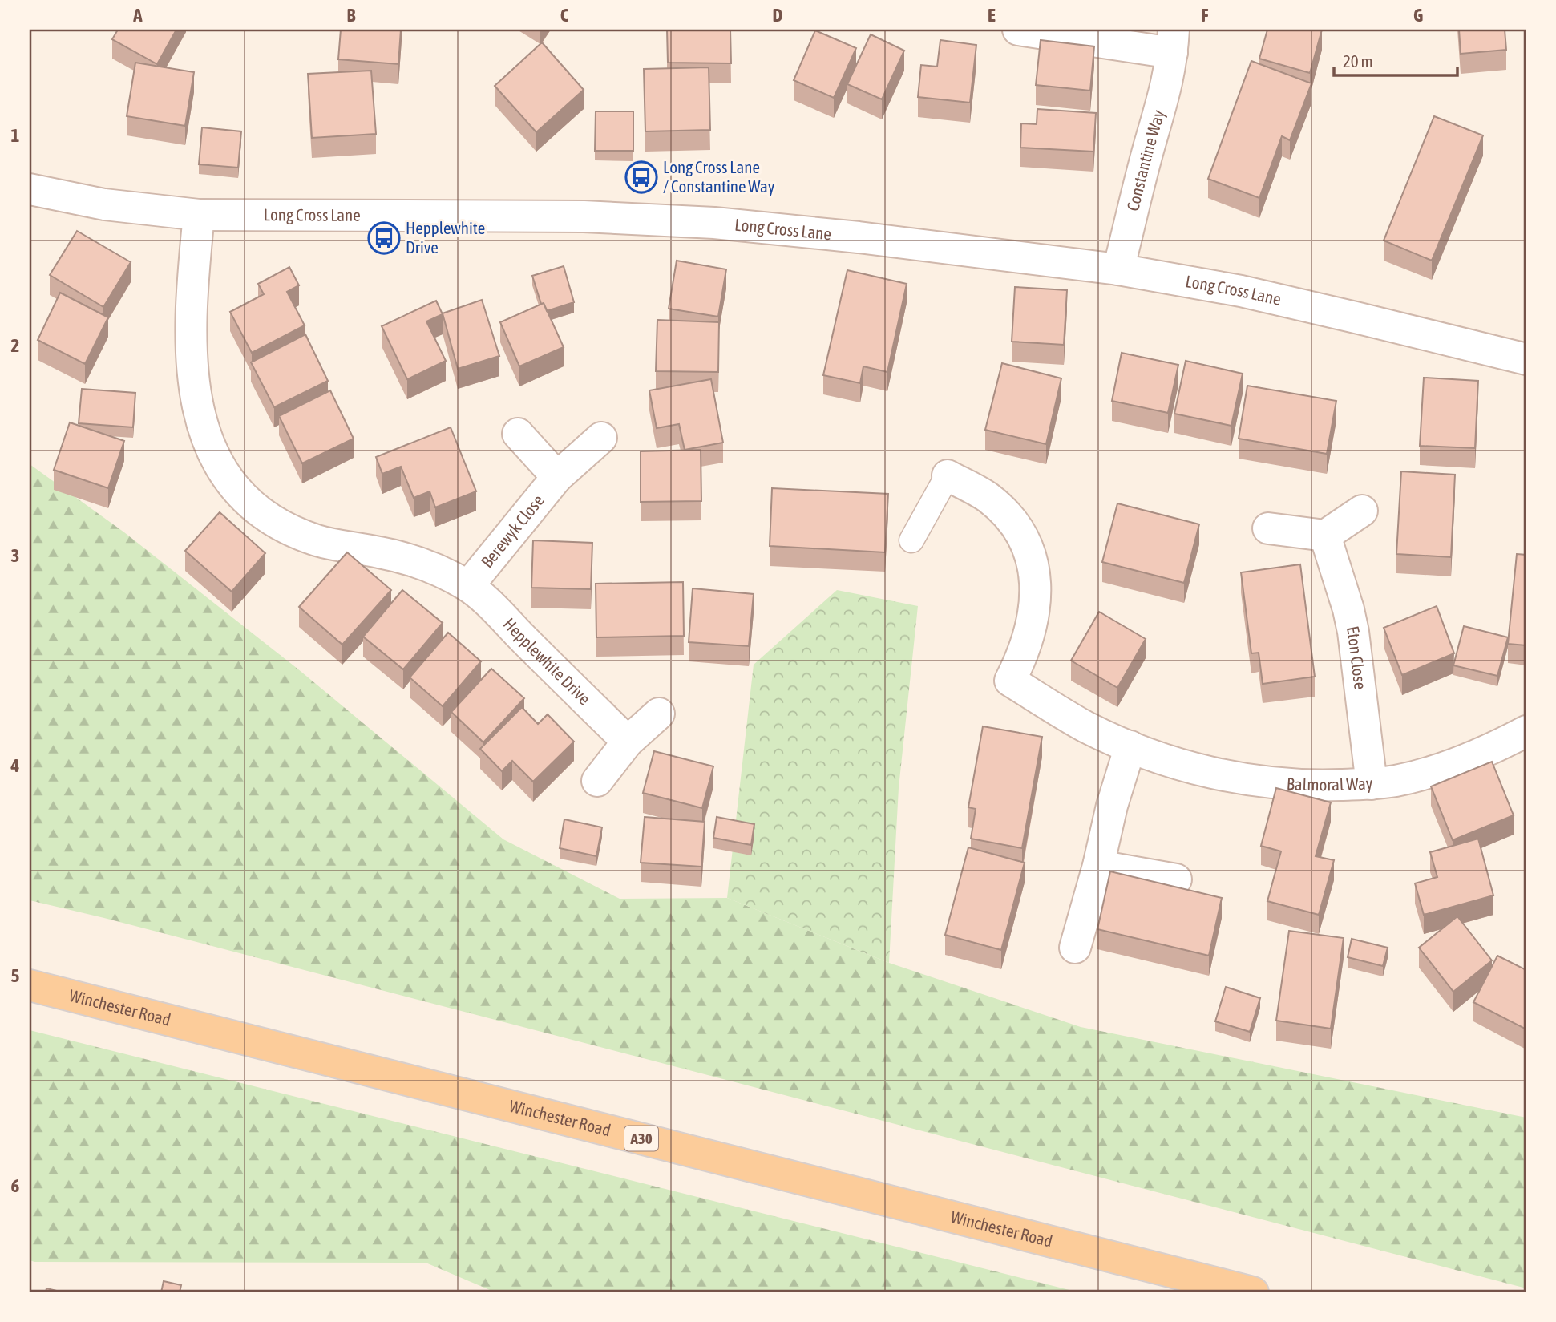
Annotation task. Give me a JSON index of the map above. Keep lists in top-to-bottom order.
{
  "streets": {
    "main road": ["Winchester Road", "A30"],
    "street": [
      "Constantine Way",
      "Long Cross Lane",
      "Berewyk Close",
      "Eton Close",
      "Hepplewhite Drive",
      "Balmoral Way"
    ]
  },
  "crossings": [
    ["Constantine Way", "Long Cross Lane"],
    ["Long Cross Lane", "Hepplewhite Drive"],
    ["Berewyk Close", "Hepplewhite Drive"],
    ["Eton Close", "Balmoral Way"]
  ],
  "places": {
    "bus stop": ["Long Cross Lane / Constantine Way", "Hepplewhite Drive"]
  },
  "scale_bar": "20 m",
  "grid": {
    "columns": [
      "A",
      "B",
      "C",
      "D",
      "E",
      "F",
      "G"
    ],
    "rows": [
      "1",
      "2",
      "3",
      "4",
      "5",
      "6"
    ]
  }
}
